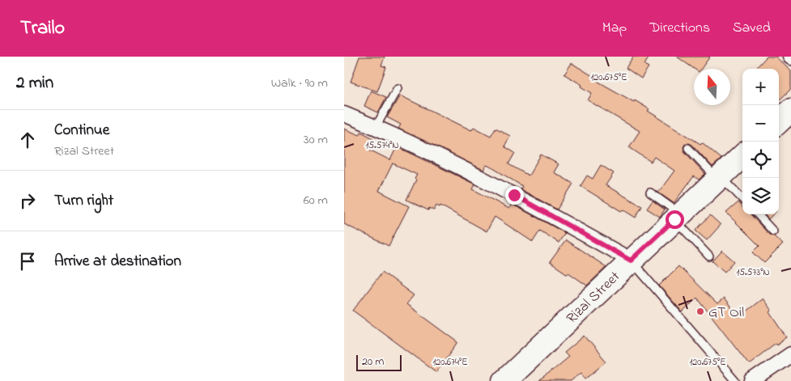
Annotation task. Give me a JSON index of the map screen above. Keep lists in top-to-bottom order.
{
  "streets": {
    "main road": ["Rizal Street"]
  },
  "places": ["GT Oil"],
  "scale_bar": "20 m",
  "north": "top",
  "page": {
    "header": "Trailo",
    "nav": ["Map", "Directions", "Saved"],
    "heading": ["2 min", "Walk · 90 m"],
    "map_buttons": ["+", "−"],
    "list": [
      ["Continue", "Rizal Street", "30 m"],
      ["Turn right", "60 m"],
      "Arrive at destination"
    ],
    "scale": "20 m"
  },
  "coordinates": [
    "120.675°E",
    "15.574°N",
    "15.573°N",
    "120.674°E"
  ]
}
